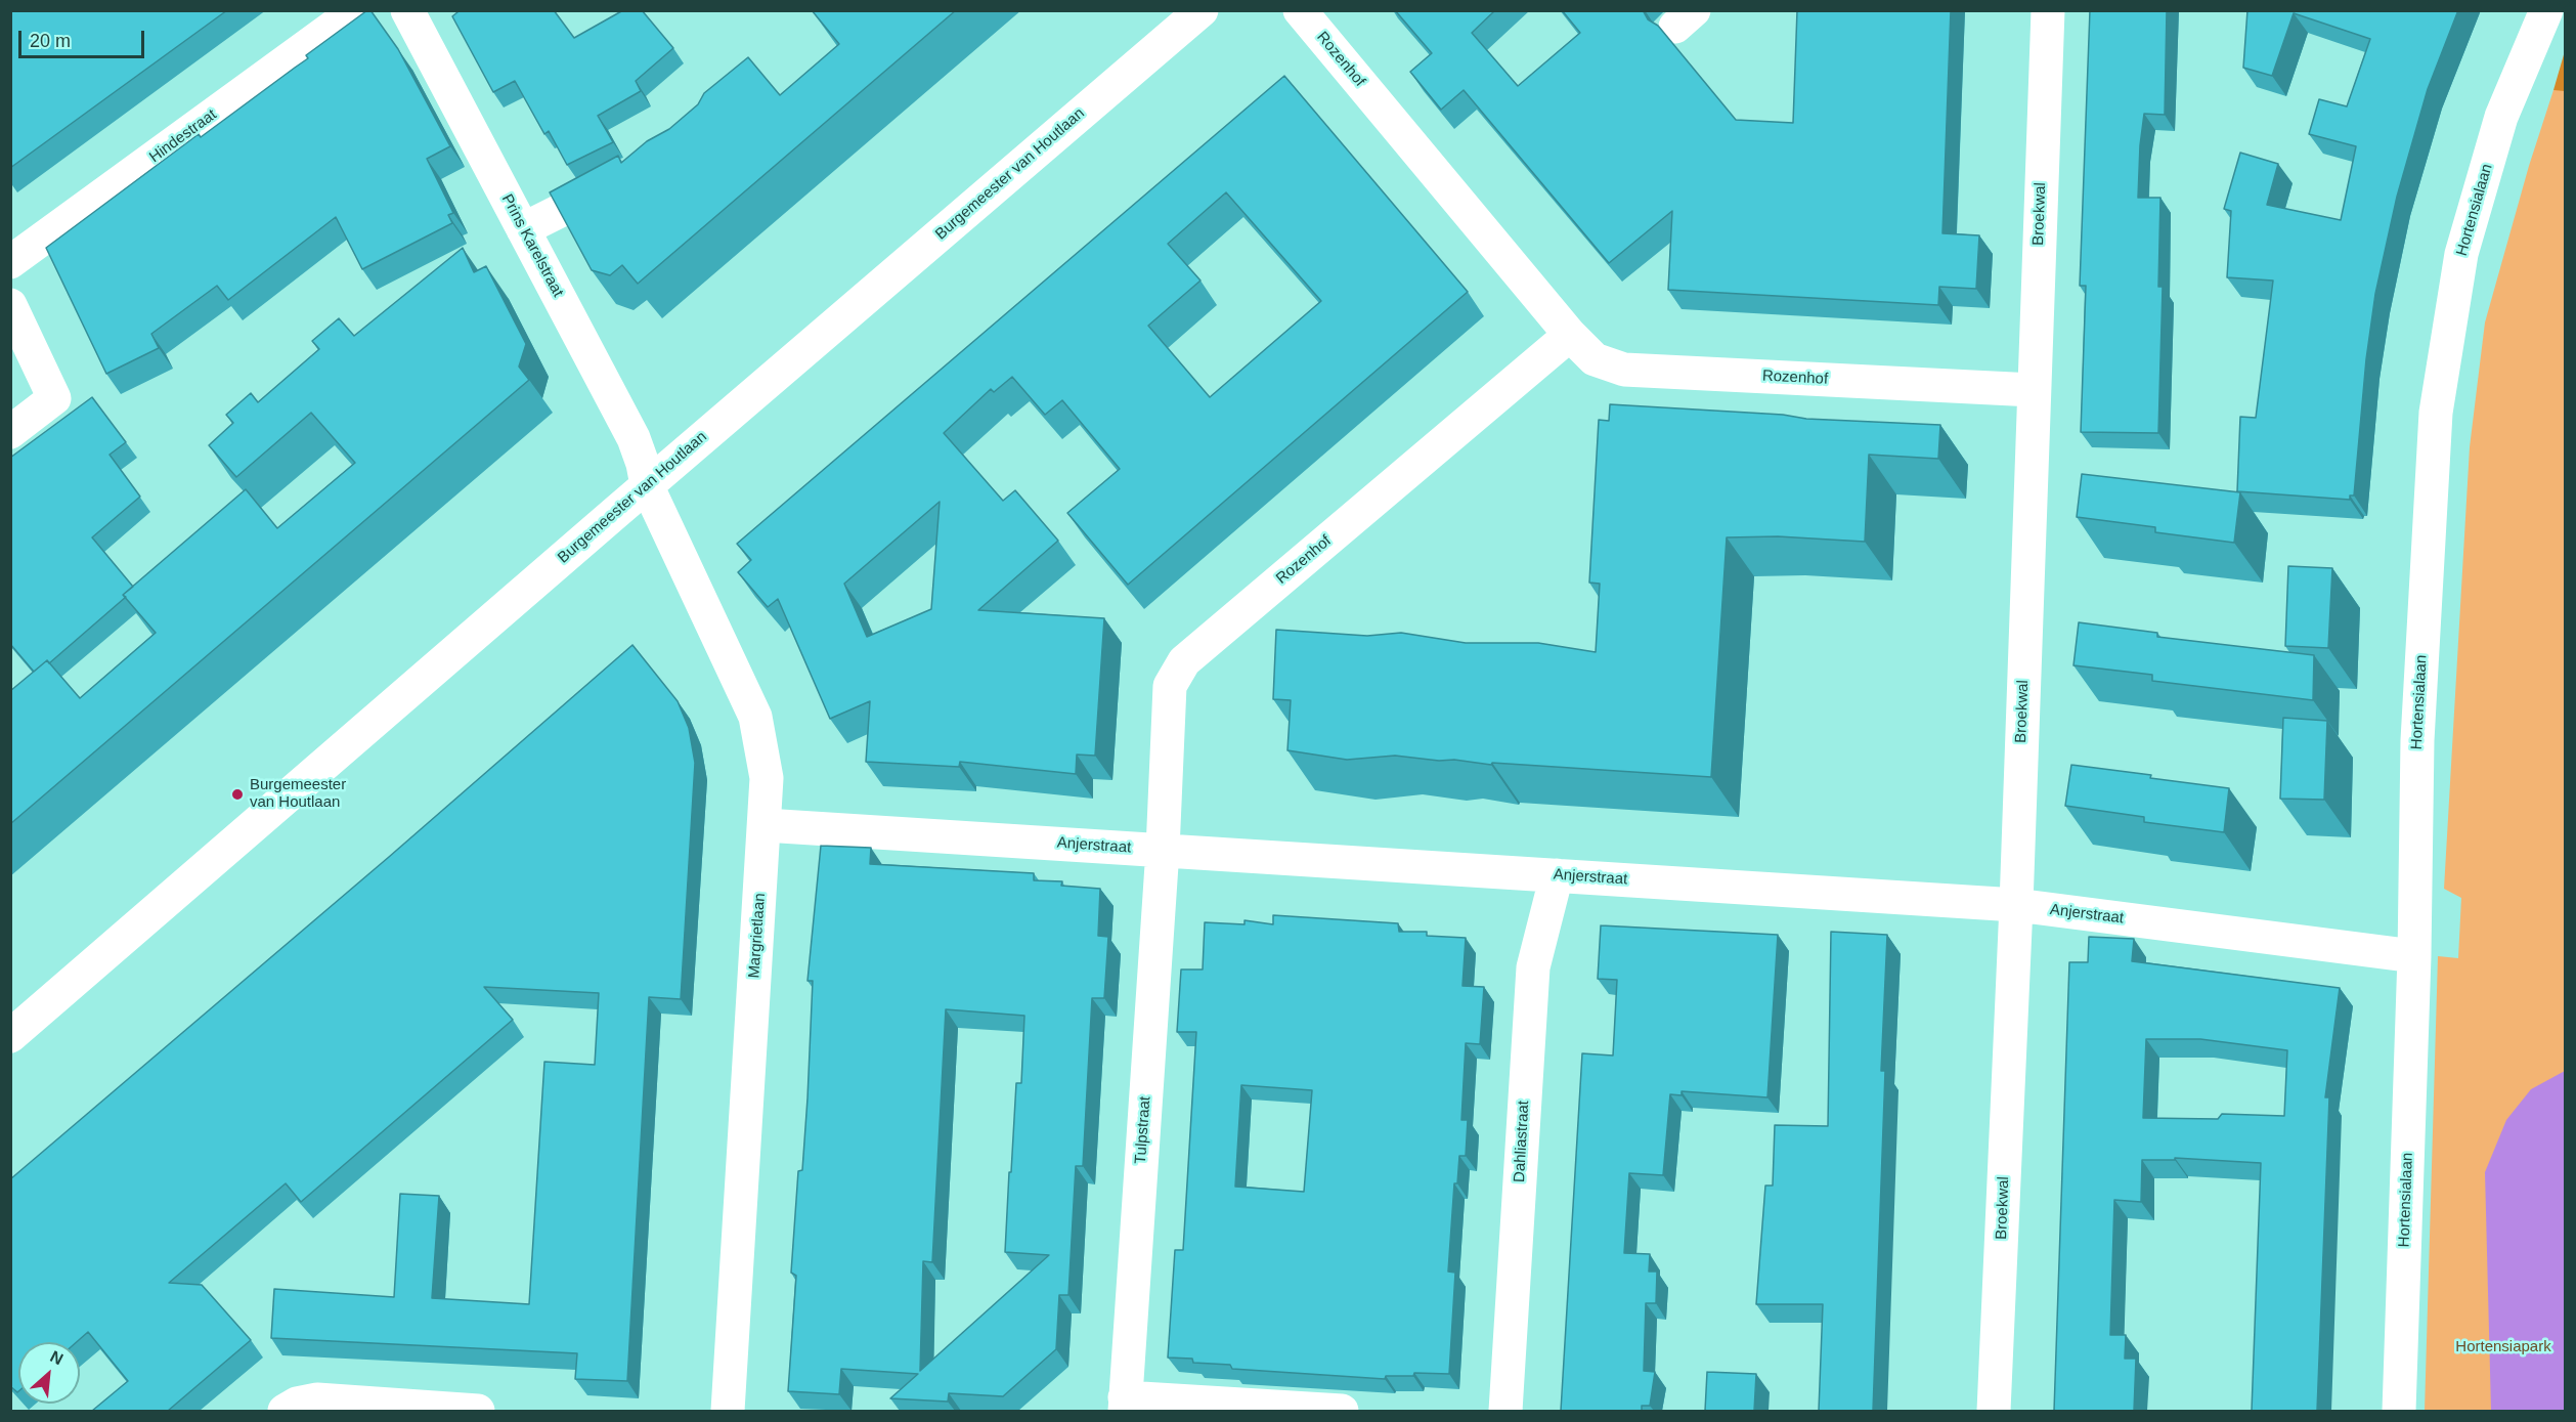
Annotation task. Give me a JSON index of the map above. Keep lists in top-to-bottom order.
{
  "streets": {
    "street": [
      "Rozenhof",
      "Hindestraat",
      "Burgemeester van Houtlaan",
      "Hortensialaan",
      "Broekwal",
      "Prins Karelstraat",
      "Anjerstraat",
      "Margrietlaan",
      "Tulpstraat",
      "Dahliastraat"
    ]
  },
  "crossings": [
    ["Rozenhof", "Broekwal"],
    ["Rozenhof", "Anjerstraat"],
    ["Rozenhof", "Tulpstraat"],
    ["Burgemeester van Houtlaan", "Prins Karelstraat"],
    ["Burgemeester van Houtlaan", "Margrietlaan"],
    ["Hortensialaan", "Anjerstraat"],
    ["Broekwal", "Anjerstraat"],
    ["Prins Karelstraat", "Margrietlaan"],
    ["Anjerstraat", "Margrietlaan"],
    ["Anjerstraat", "Tulpstraat"],
    ["Anjerstraat", "Dahliastraat"]
  ],
  "parks": ["Hortensiapark"],
  "places": ["Burgemeester van Houtlaan"],
  "scale_bar": "20 m",
  "north": "top right"
}
